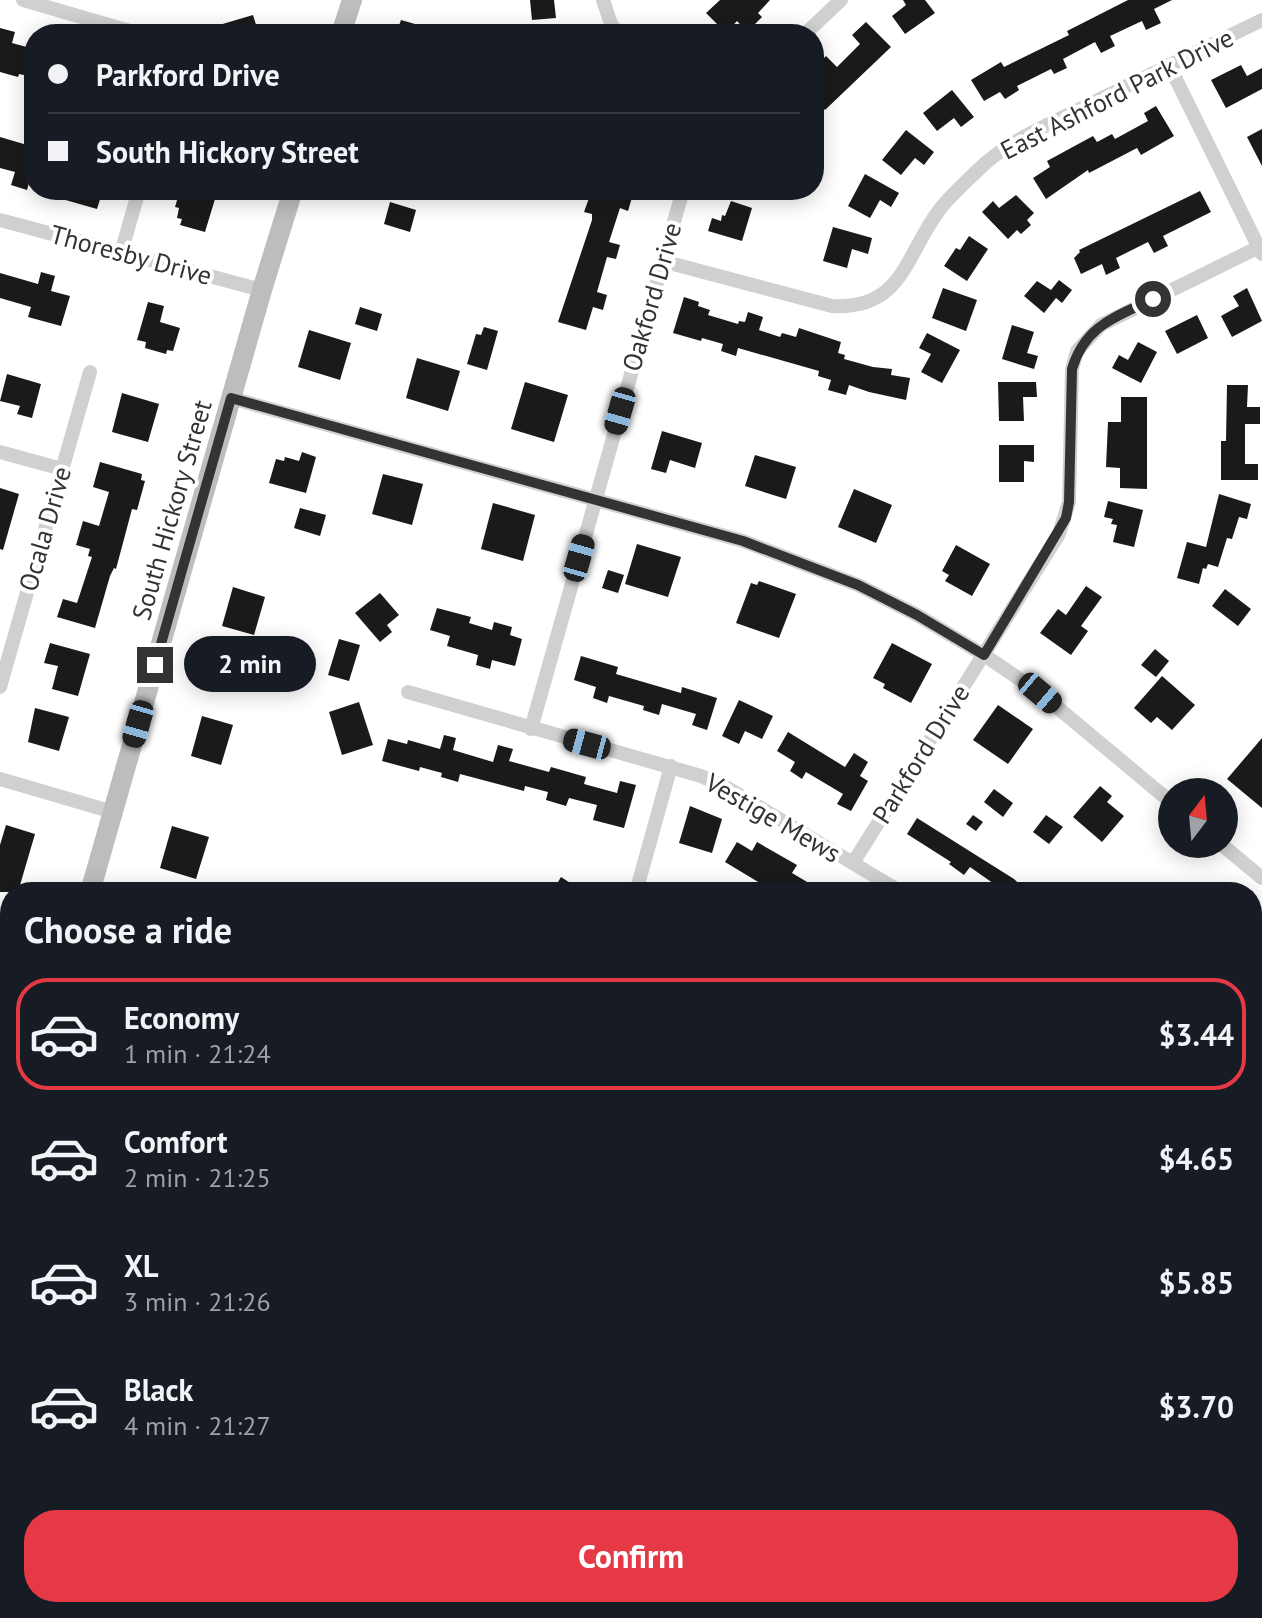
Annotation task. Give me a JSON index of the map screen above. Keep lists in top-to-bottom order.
{
  "streets": {
    "street": [
      "East Ashford Park Drive",
      "Thoresby Drive",
      "Oakford Drive",
      "South Hickory Street",
      "Ocala Drive",
      "Parkford Drive",
      "Vestige Mews"
    ]
  },
  "crossings": [
    ["East Ashford Park Drive", "Oakford Drive"],
    ["Thoresby Drive", "South Hickory Street"],
    ["Oakford Drive", "Vestige Mews"],
    ["Parkford Drive", "Vestige Mews"]
  ],
  "north": "top",
  "page": {
    "banner": ["Parkford Drive", "South Hickory Street"],
    "bubble": "2 min",
    "heading": "Choose a ride",
    "list": [
      {
        "name": "Economy",
        "note": "1 min · 21:24",
        "value": "$3.44"
      },
      {
        "name": "Comfort",
        "note": "2 min · 21:25",
        "value": "$4.65"
      },
      {
        "name": "XL",
        "note": "3 min · 21:26",
        "value": "$5.85"
      },
      {
        "name": "Black",
        "note": "4 min · 21:27",
        "value": "$3.70"
      }
    ],
    "buttons": "Confirm"
  }
}
